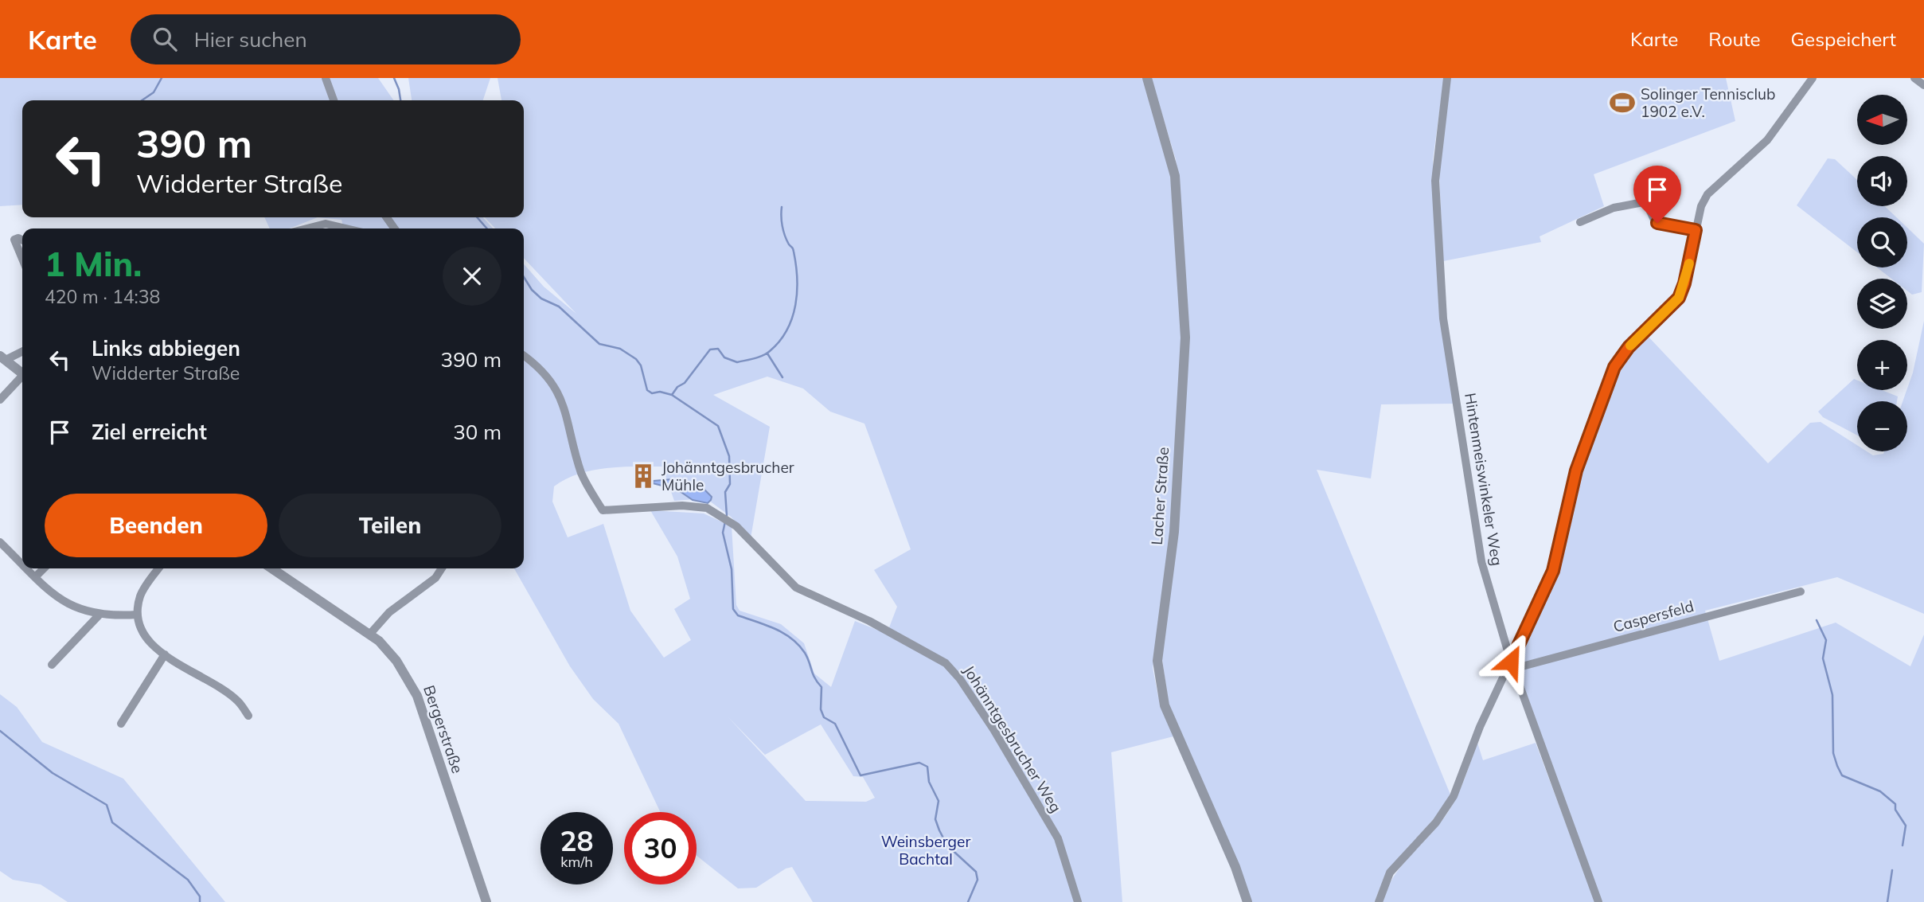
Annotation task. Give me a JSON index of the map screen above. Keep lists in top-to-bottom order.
{
  "streets": {
    "street": [
      "Hintenmeiswinkeler Weg",
      "Lacher Straße",
      "Caspersfeld",
      "Bergerstraße",
      "Johänntgesbrucher Weg"
    ]
  },
  "crossings": [
    ["Hintenmeiswinkeler Weg", "Caspersfeld"]
  ],
  "parks": ["Weinsberger Bachtal"],
  "places": {
    "sports": ["Solinger Tennisclub 1902 e.V."],
    "building": ["Johänntgesbrucher Mühle"]
  },
  "north": "left",
  "page": {
    "header": "Karte",
    "search": "Hier suchen",
    "nav": ["Karte", "Route", "Gespeichert"],
    "map_buttons": ["+", "−"],
    "turn": ["390 m", "Widderter Straße"],
    "heading": ["1 Min.", "420 m · 14:38"],
    "list": [
      {
        "name": "Links abbiegen",
        "note": "Widderter Straße",
        "value": "390 m"
      },
      {
        "name": "Ziel erreicht",
        "value": "30 m"
      }
    ],
    "buttons": ["Beenden", "Teilen"],
    "speed": "28 km/h",
    "limit": "30"
  }
}
